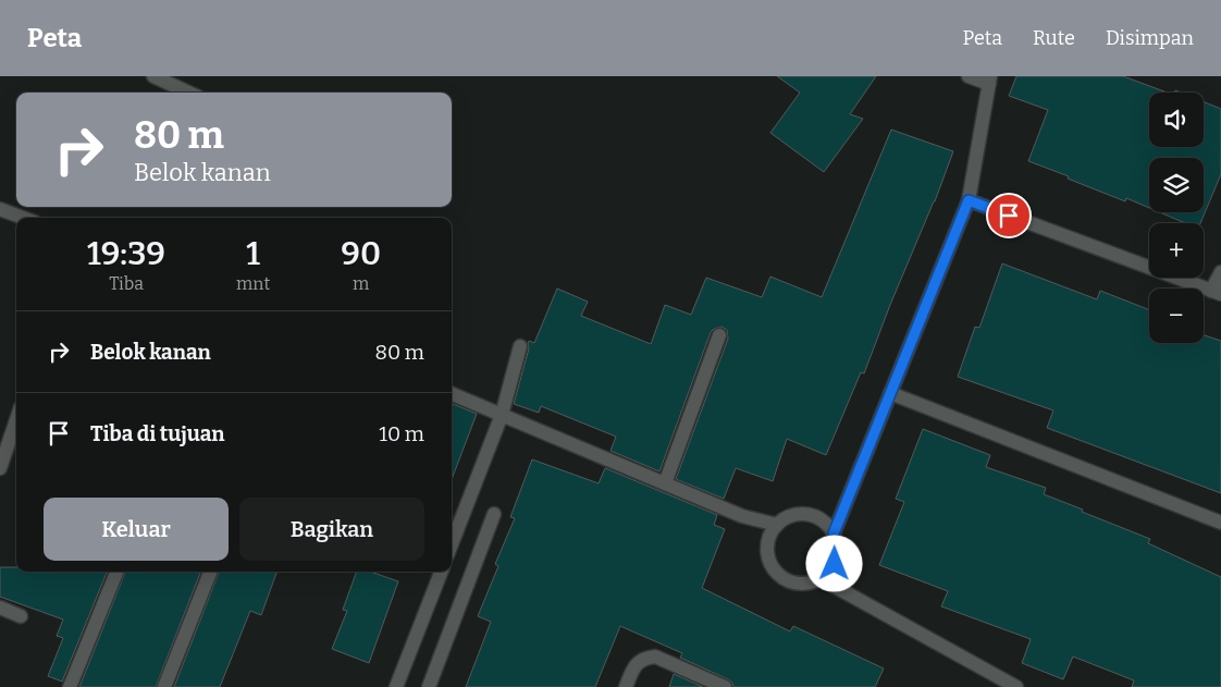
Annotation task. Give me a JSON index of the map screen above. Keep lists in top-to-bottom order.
{
  "page": {
    "header": "Peta",
    "nav": ["Peta", "Rute", "Disimpan"],
    "map_buttons": ["+", "−"],
    "turn": ["80 m", "Belok kanan"],
    "eta": [
      "19:39",
      "Tiba",
      "1",
      "mnt",
      "90",
      "m"
    ],
    "list": [
      {
        "name": "Belok kanan",
        "value": "80 m"
      },
      {
        "name": "Tiba di tujuan",
        "value": "10 m"
      }
    ],
    "buttons": ["Keluar", "Bagikan"]
  }
}
